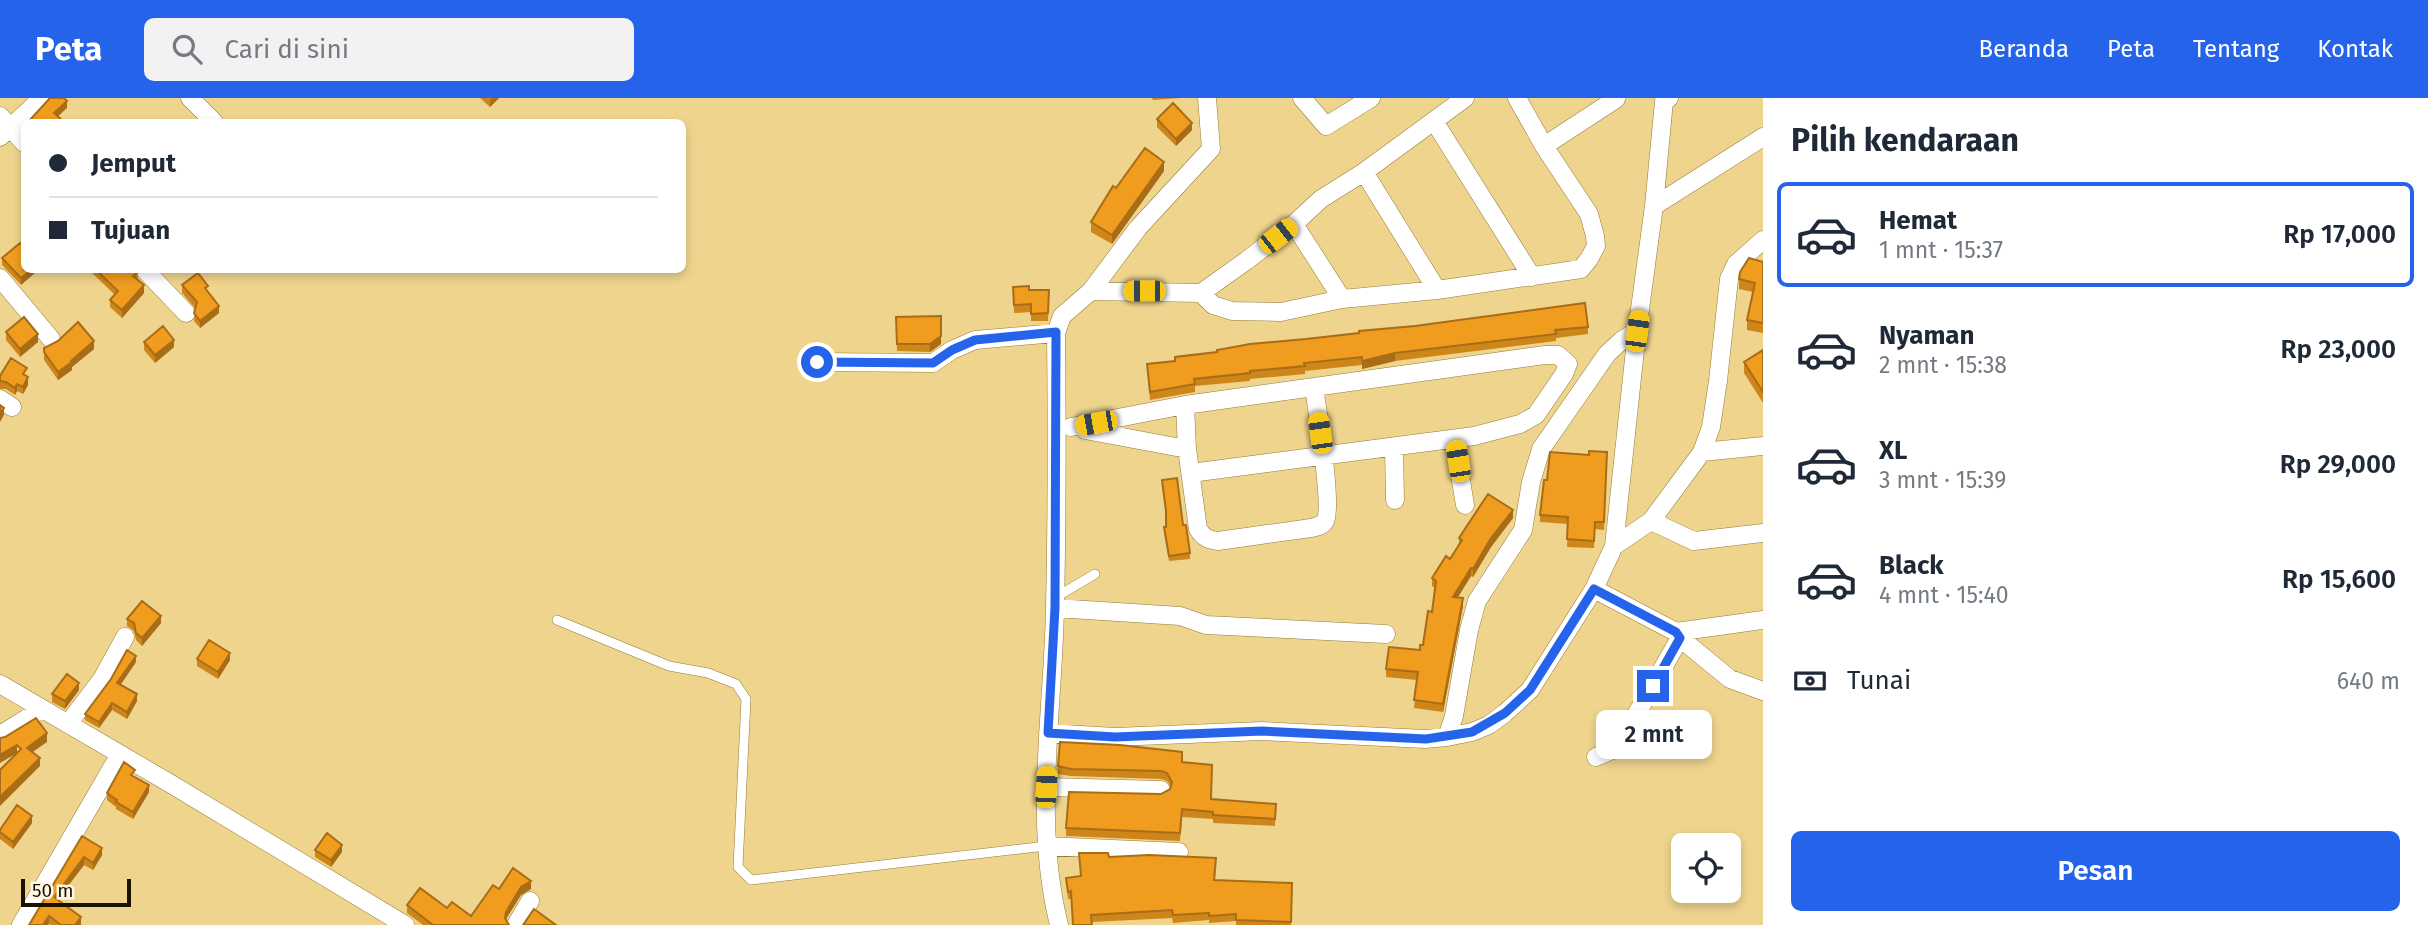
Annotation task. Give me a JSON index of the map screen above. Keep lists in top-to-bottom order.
{
  "scale_bar": "50 m",
  "page": {
    "header": "Peta",
    "search": "Cari di sini",
    "nav": [
      "Beranda",
      "Peta",
      "Tentang",
      "Kontak"
    ],
    "heading": "Pilih kendaraan",
    "banner": ["Jemput", "Tujuan"],
    "list": [
      {
        "name": "Hemat",
        "note": "1 mnt · 15:37",
        "value": "Rp 17,000"
      },
      {
        "name": "Nyaman",
        "note": "2 mnt · 15:38",
        "value": "Rp 23,000"
      },
      {
        "name": "XL",
        "note": "3 mnt · 15:39",
        "value": "Rp 29,000"
      },
      {
        "name": "Black",
        "note": "4 mnt · 15:40",
        "value": "Rp 15,600"
      }
    ],
    "pay": ["Tunai", "640 m"],
    "bubble": "2 mnt",
    "buttons": "Pesan",
    "scale": "50 m"
  }
}
